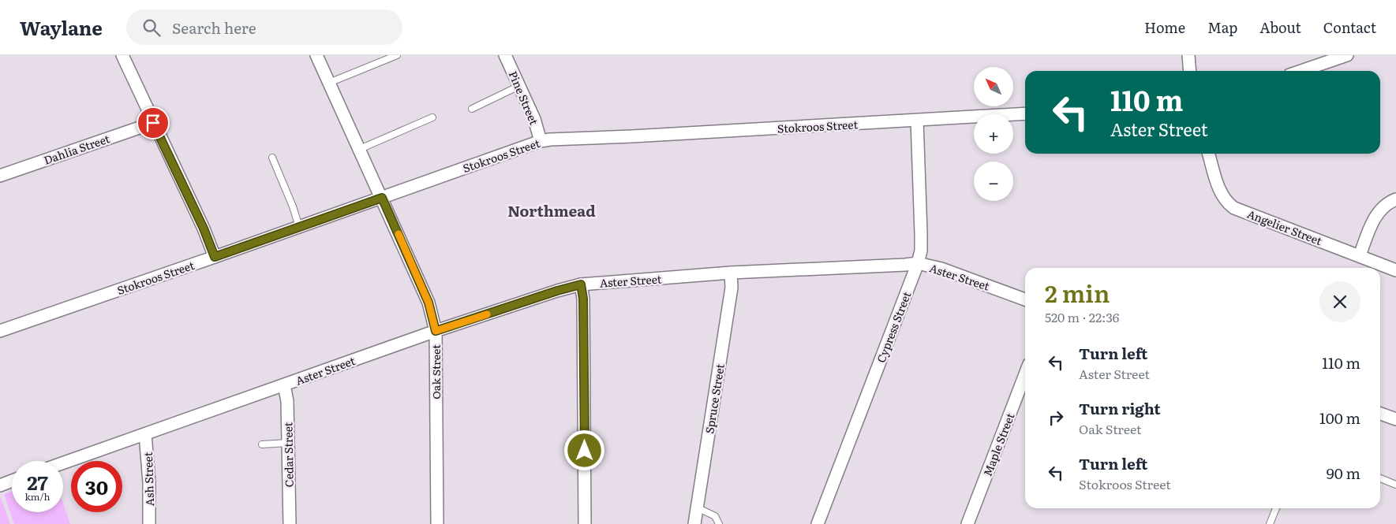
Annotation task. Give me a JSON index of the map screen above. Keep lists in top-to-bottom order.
{
  "streets": {
    "street": [
      "Pine Street",
      "Stokroos Street",
      "Dahlia Street",
      "Angelier Street",
      "Aster Street",
      "Cypress Street",
      "Oak Street",
      "Spruce Street",
      "Maple Street",
      "Cedar Street",
      "Ash Street"
    ]
  },
  "crossings": [
    ["Pine Street", "Stokroos Street"],
    ["Stokroos Street", "Cypress Street"],
    ["Stokroos Street", "Oak Street"],
    ["Aster Street", "Cypress Street"],
    ["Aster Street", "Oak Street"],
    ["Aster Street", "Spruce Street"],
    ["Aster Street", "Cedar Street"],
    ["Aster Street", "Ash Street"]
  ],
  "districts": ["Northmead"],
  "north": "top left",
  "page": {
    "header": "Waylane",
    "search": "Search here",
    "nav": [
      "Home",
      "Map",
      "About",
      "Contact"
    ],
    "map_buttons": ["+", "−"],
    "turn": ["110 m", "Aster Street"],
    "heading": ["2 min", "520 m · 22:36"],
    "list": [
      {
        "name": "Turn left",
        "note": "Aster Street",
        "value": "110 m"
      },
      {
        "name": "Turn right",
        "note": "Oak Street",
        "value": "100 m"
      },
      {
        "name": "Turn left",
        "note": "Stokroos Street",
        "value": "90 m"
      }
    ],
    "speed": "27 km/h",
    "limit": "30"
  }
}
